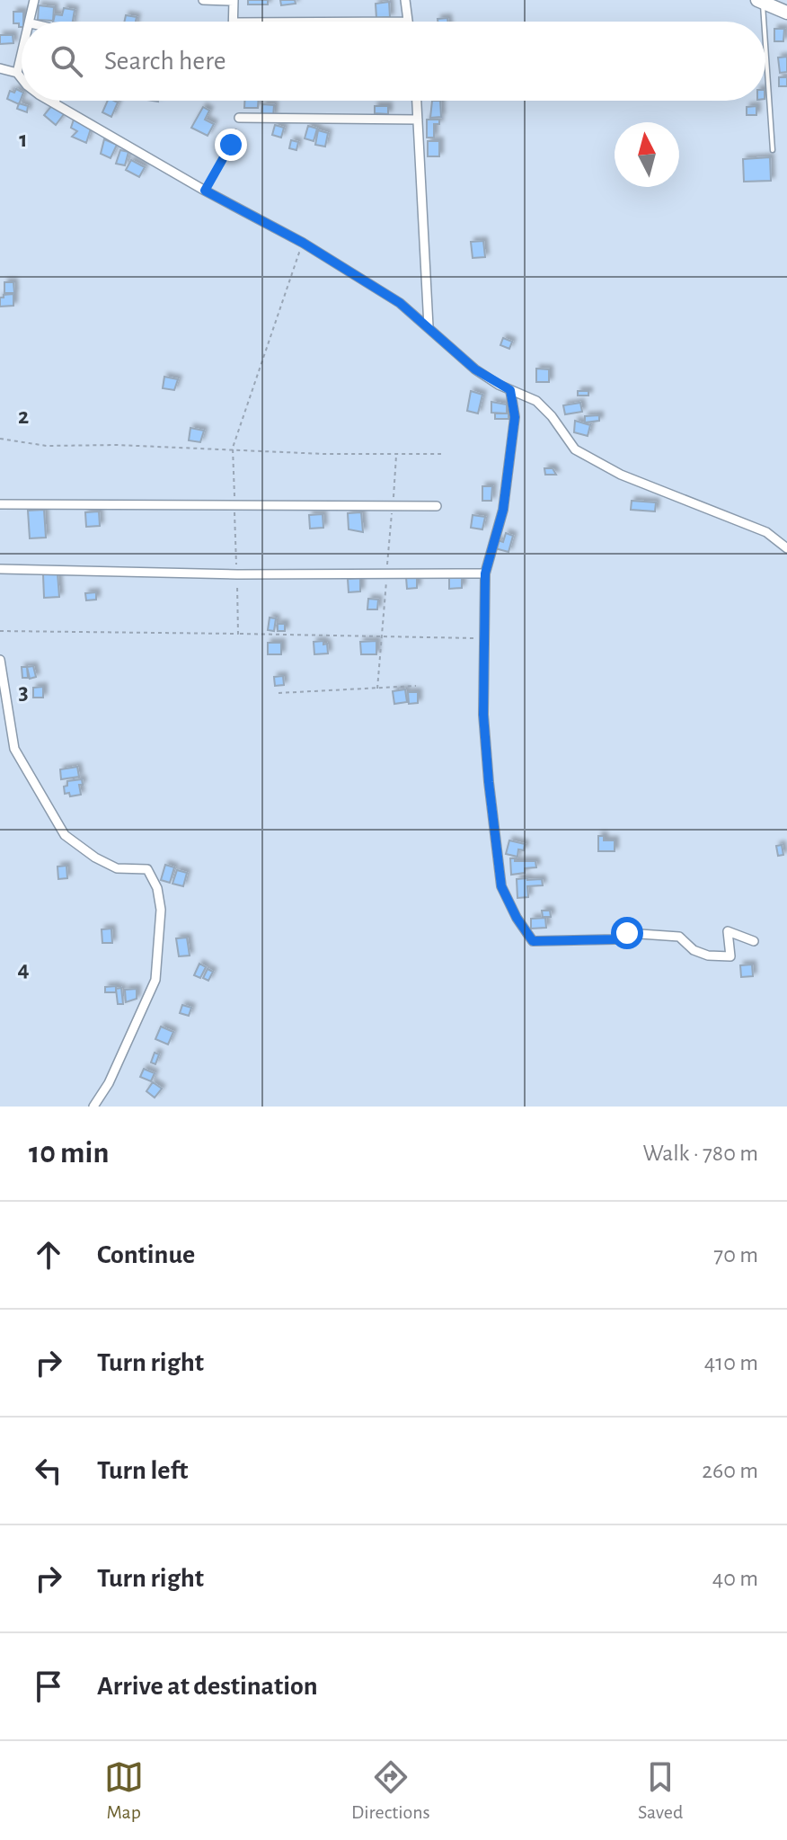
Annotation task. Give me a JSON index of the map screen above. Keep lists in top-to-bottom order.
{
  "north": "top",
  "page": {
    "search": "Search here",
    "heading": ["10 min", "Walk · 780 m"],
    "list": [
      ["Continue", "70 m"],
      ["Turn right", "410 m"],
      ["Turn left", "260 m"],
      ["Turn right", "40 m"],
      "Arrive at destination"
    ],
    "nav": ["Map", "Directions", "Saved"]
  },
  "grid": {
    "rows": [
      "1",
      "2",
      "3",
      "4"
    ]
  }
}
